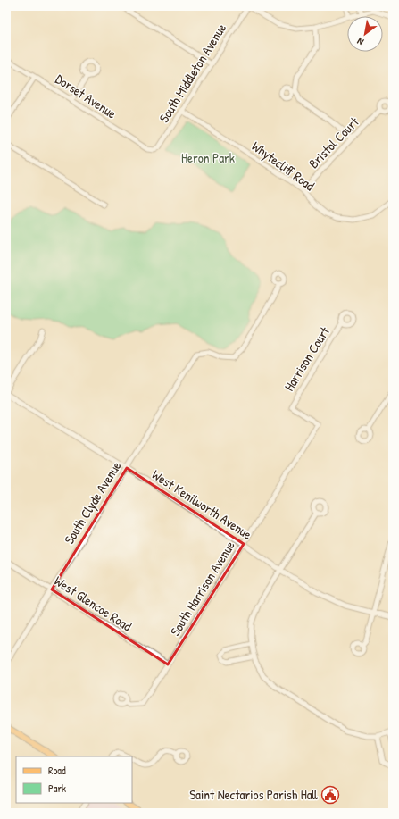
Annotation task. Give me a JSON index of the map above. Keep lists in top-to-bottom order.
{
  "streets": {
    "street": [
      "South Middleton Avenue",
      "Dorset Avenue",
      "Bristol Court",
      "Whytecliff Road",
      "Harrison Court",
      "South Clyde Avenue",
      "West Kenilworth Avenue",
      "South Harrison Avenue",
      "West Glencoe Road"
    ]
  },
  "crossings": [
    ["South Middleton Avenue", "Dorset Avenue"],
    ["South Middleton Avenue", "Whytecliff Road"],
    ["Bristol Court", "Whytecliff Road"],
    ["Harrison Court", "South Harrison Avenue"],
    ["South Clyde Avenue", "West Kenilworth Avenue"],
    ["South Clyde Avenue", "West Glencoe Road"],
    ["West Kenilworth Avenue", "South Harrison Avenue"],
    ["South Harrison Avenue", "West Glencoe Road"]
  ],
  "parks": ["Heron Park"],
  "places": {
    "public building": ["Saint Nectarios Parish Hall"]
  },
  "legend": ["Road", "Park"],
  "north": "bottom left"
}
